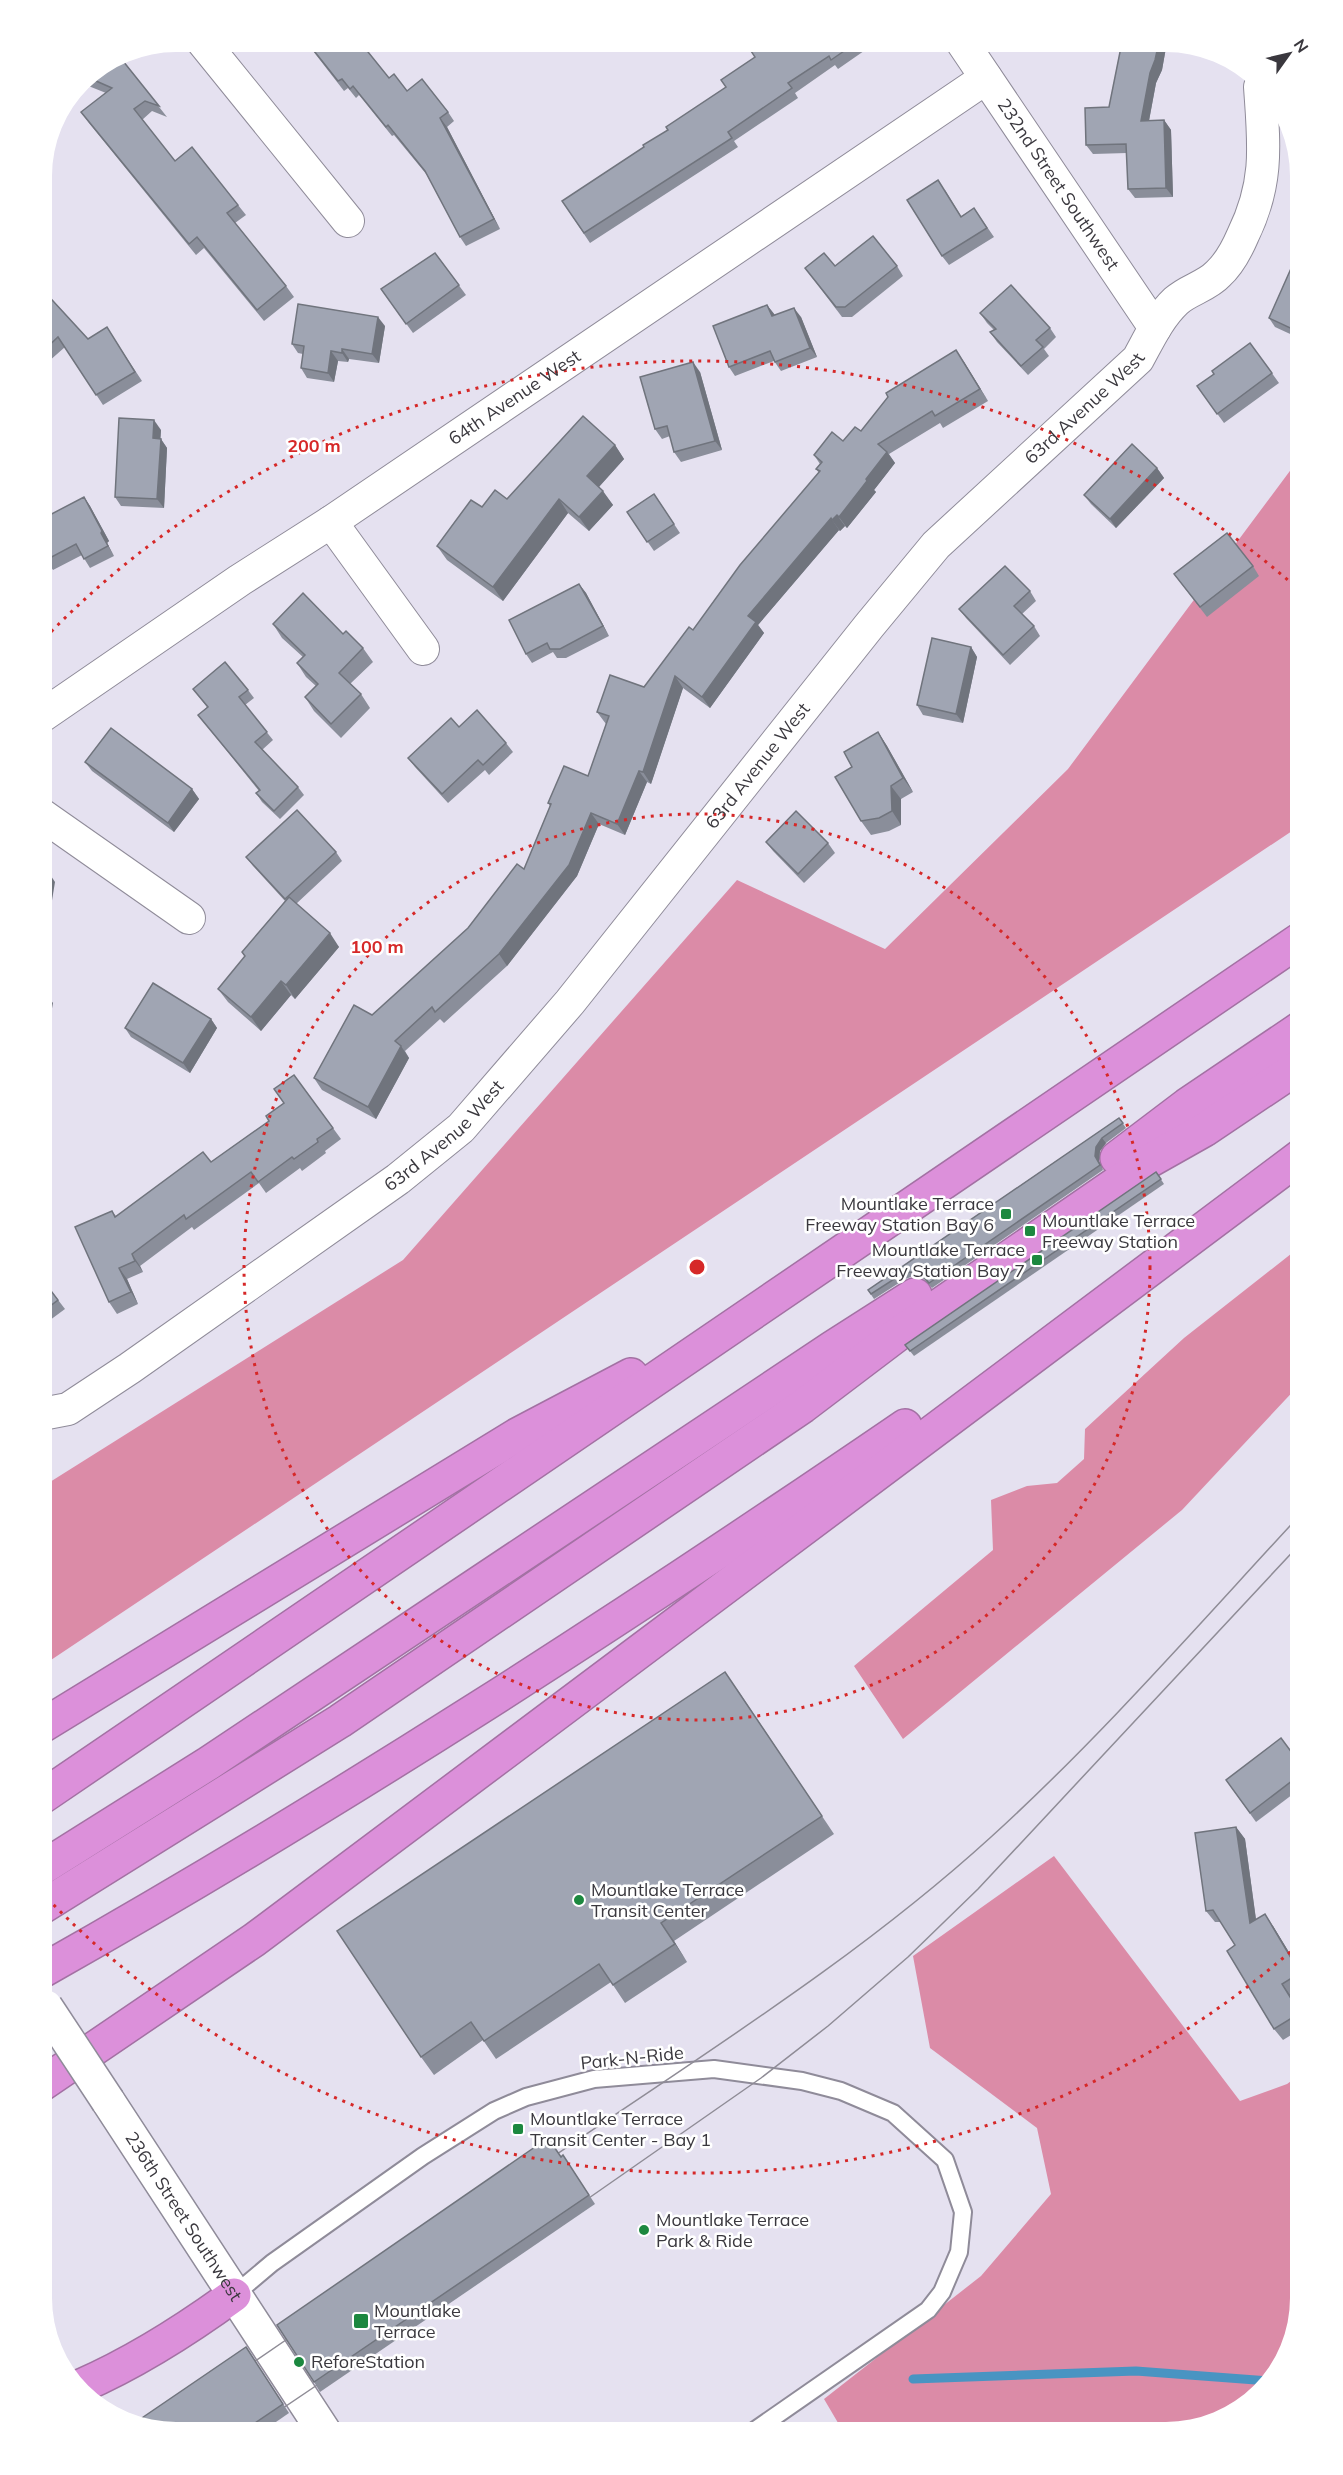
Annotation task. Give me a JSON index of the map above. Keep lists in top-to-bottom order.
{
  "streets": {
    "main road": ["236th Street Southwest"],
    "street": ["232nd Street Southwest", "64th Avenue West", "63rd Avenue West"],
    "lane": ["Park-N-Ride"]
  },
  "crossings": [
    ["232nd Street Southwest", "64th Avenue West"],
    ["232nd Street Southwest", "63rd Avenue West"],
    ["Park-N-Ride", "236th Street Southwest"]
  ],
  "places": {
    "transit": [
      "Mountlake Terrace Freeway Station Bay 6",
      "Mountlake Terrace Freeway Station",
      "Mountlake Terrace Freeway Station Bay 7",
      "Mountlake Terrace Transit Center - Bay 1",
      "Mountlake Terrace"
    ],
    "other": ["Mountlake Terrace Transit Center", "Mountlake Terrace Park & Ride", "ReforeStation"]
  },
  "north": "top right",
  "rings": ["200 m", "100 m"]
}
